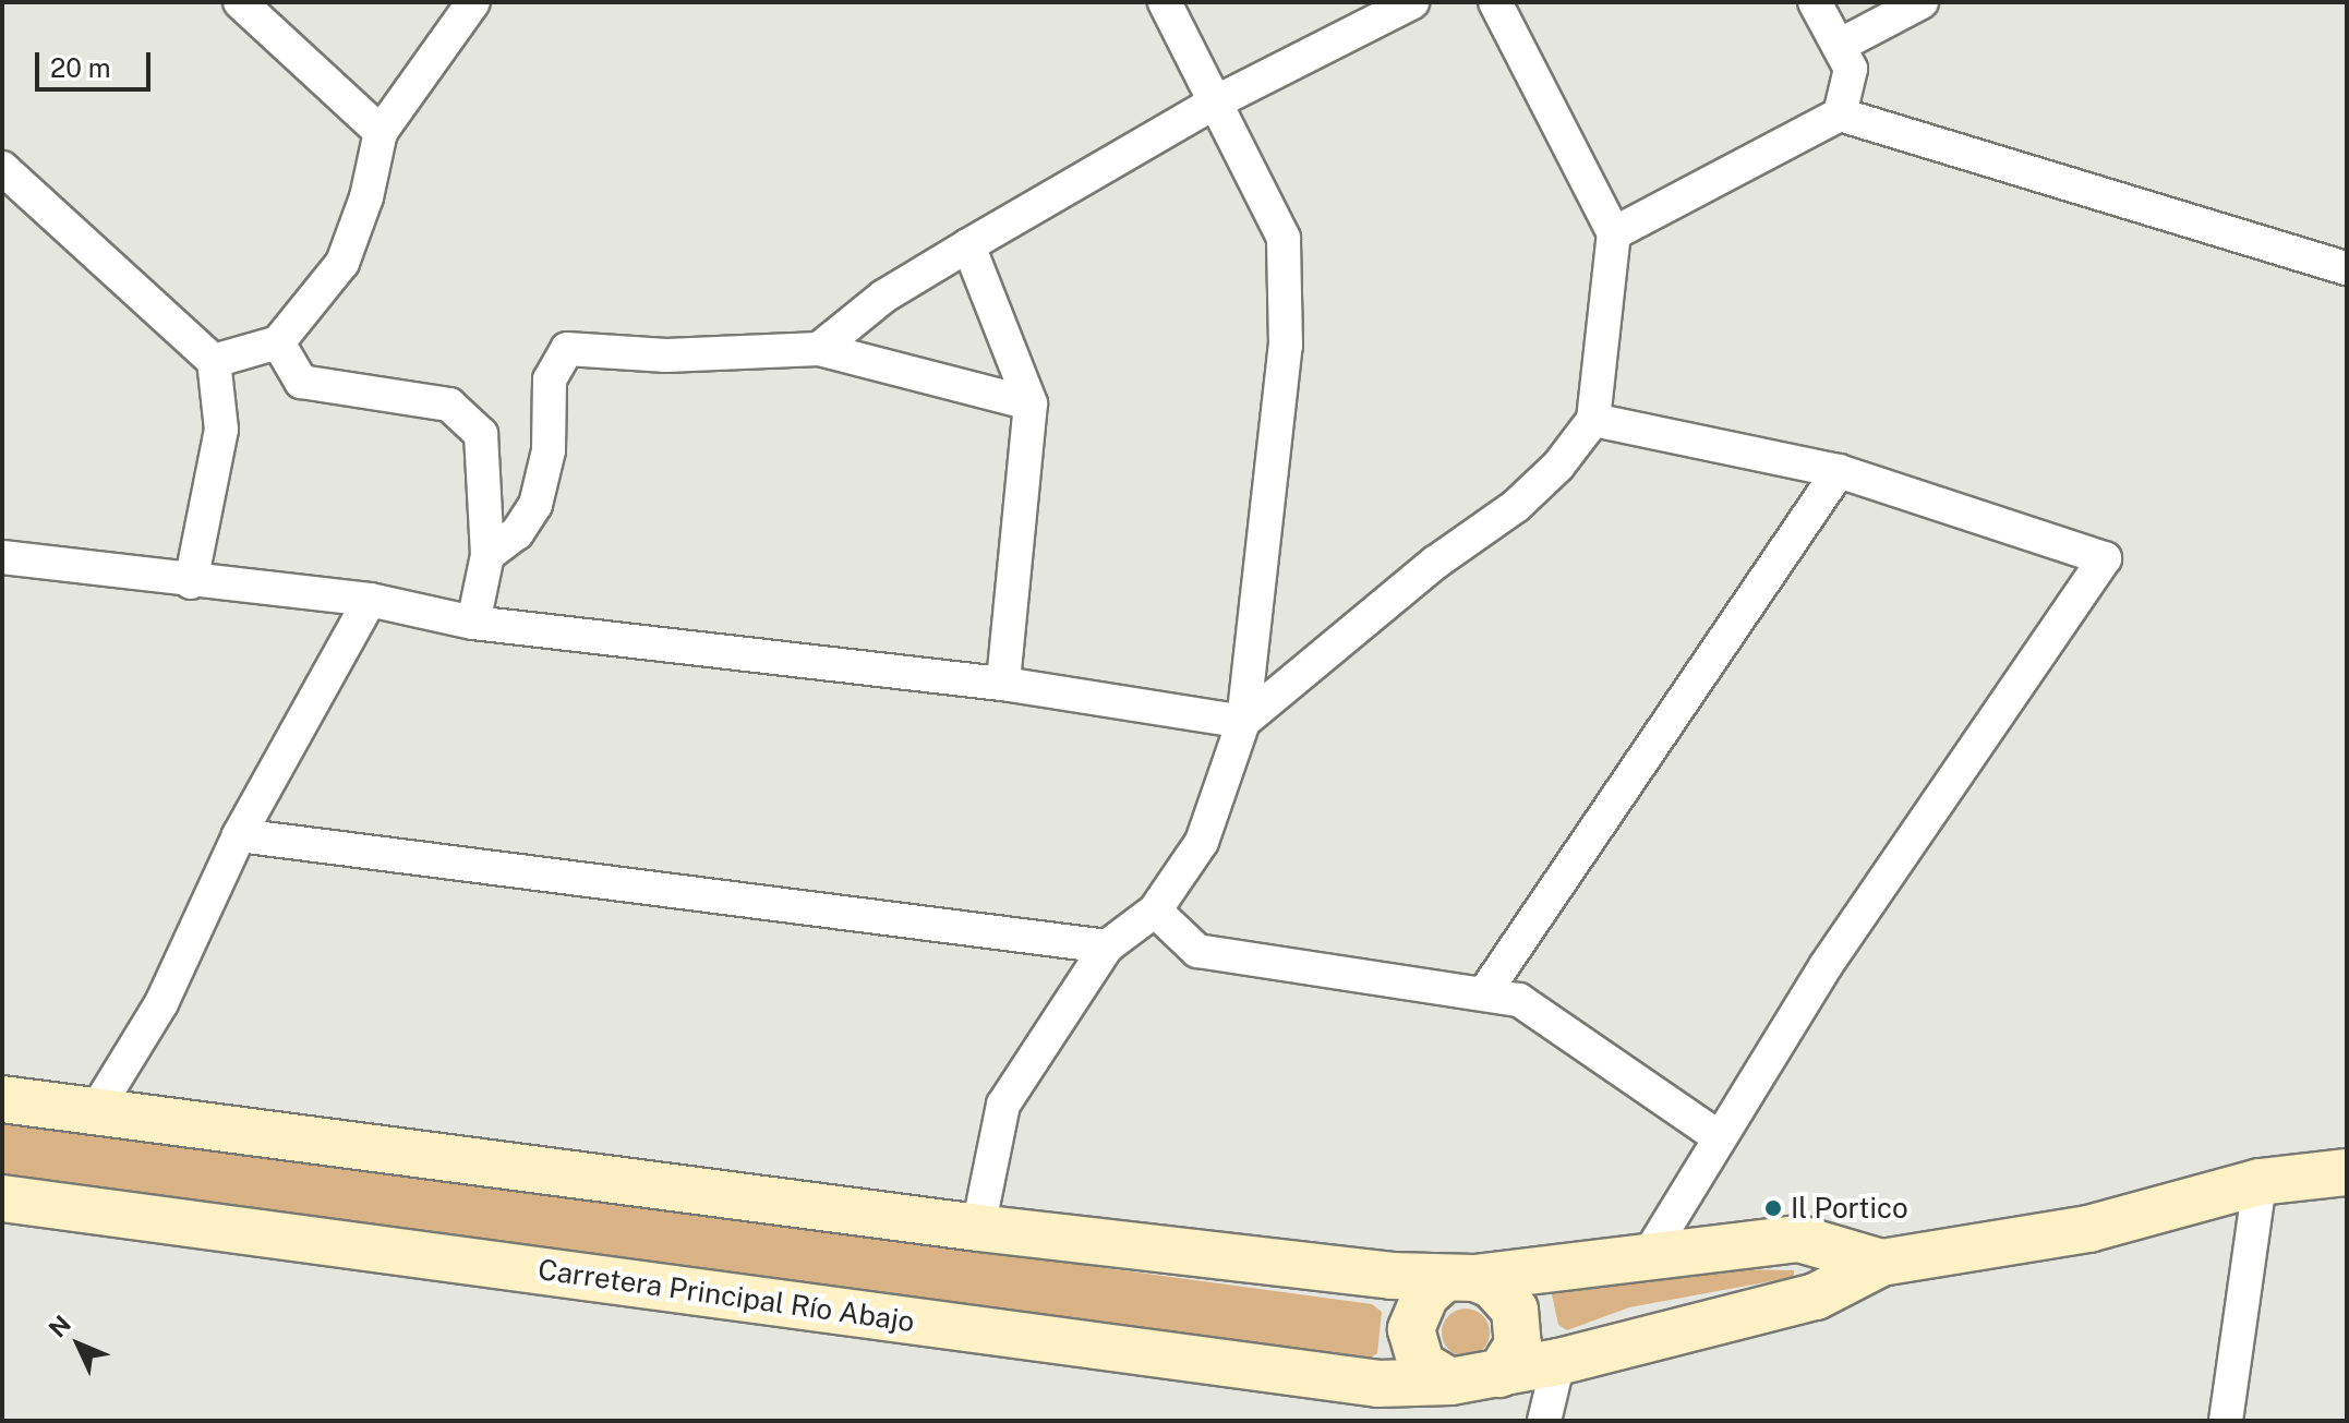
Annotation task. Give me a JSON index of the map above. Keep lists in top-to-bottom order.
{
  "streets": {
    "main road": ["Carretera Principal Río Abajo"]
  },
  "places": ["Il Portico"],
  "scale_bar": "20 m",
  "north": "top left"
}
